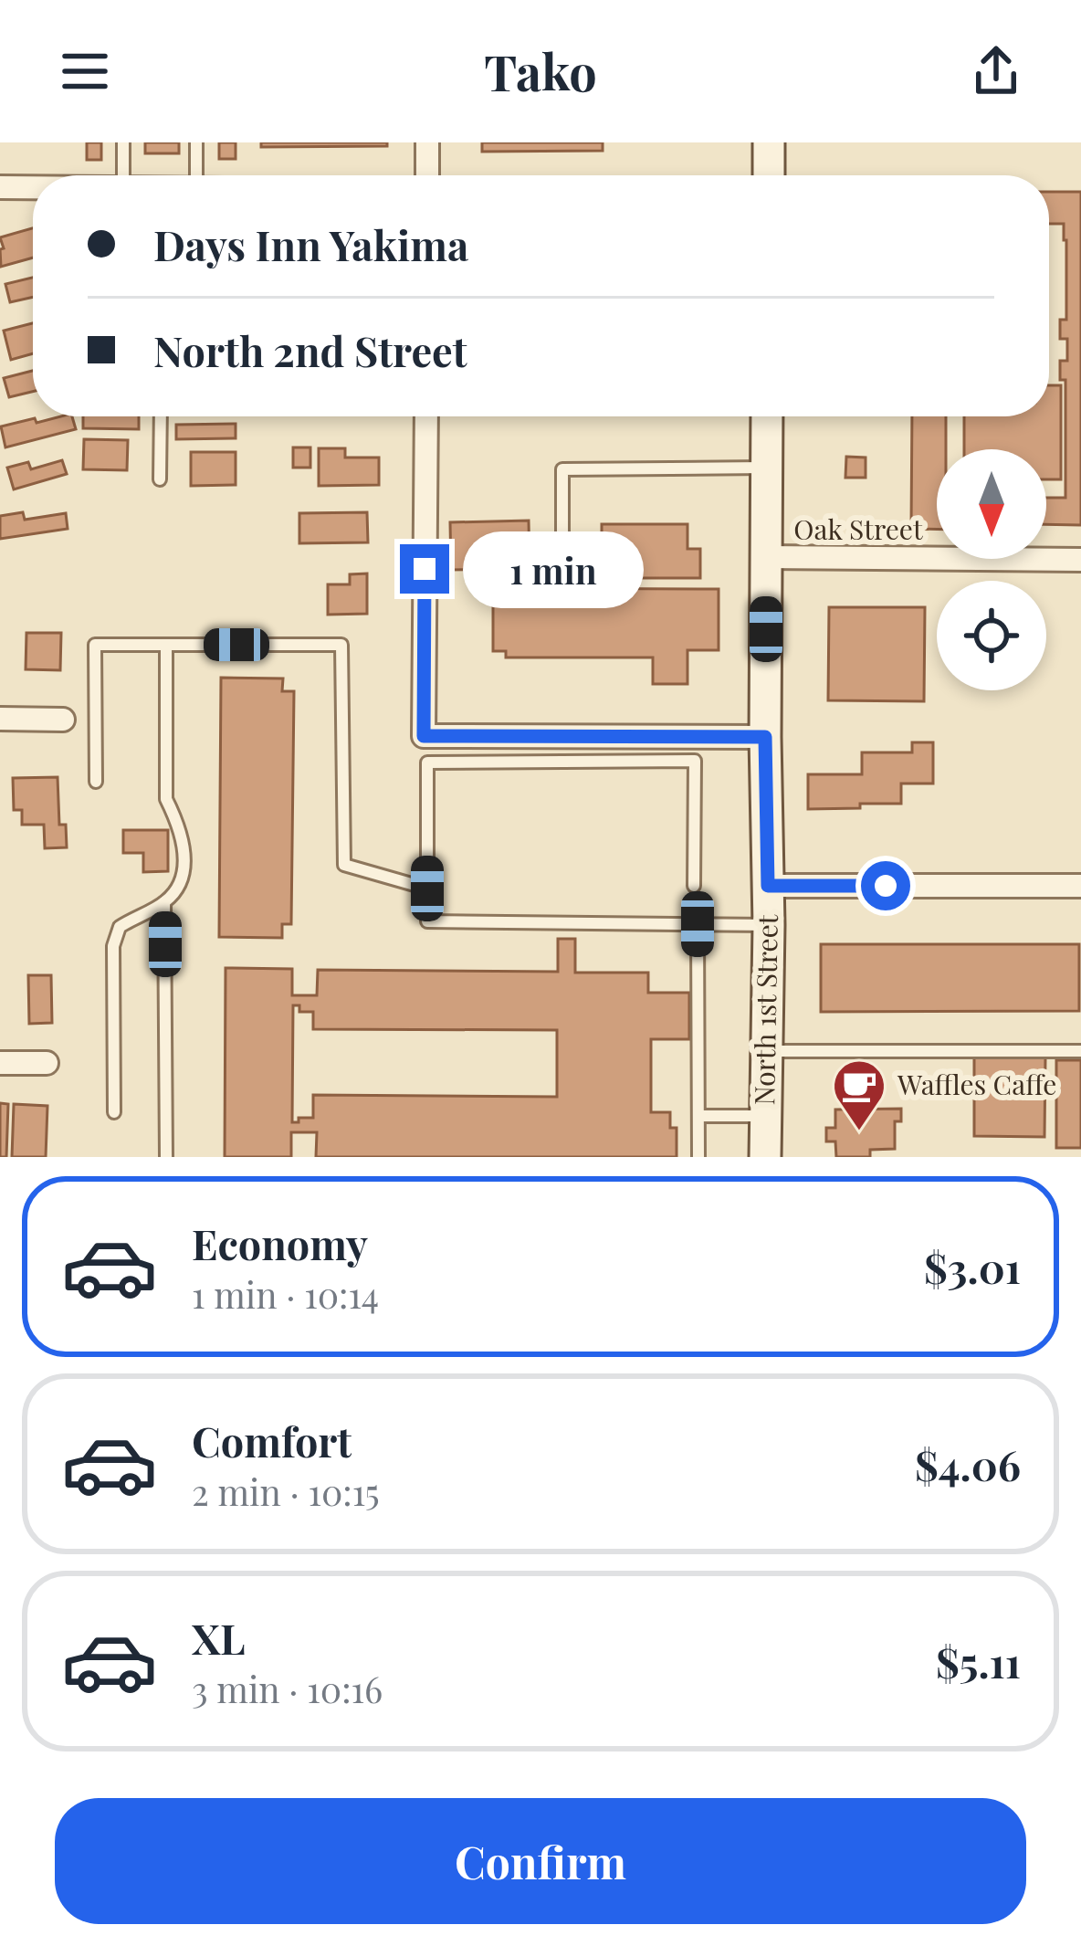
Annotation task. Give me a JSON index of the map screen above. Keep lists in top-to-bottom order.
{
  "streets": {
    "main road": ["North 1st Street"],
    "street": ["Oak Street"]
  },
  "crossings": [
    ["Oak Street", "North 1st Street"]
  ],
  "places": {
    "cafe": ["Waffles Caffe"]
  },
  "north": "bottom",
  "page": {
    "header": "Tako",
    "banner": ["Days Inn Yakima", "North 2nd Street"],
    "bubble": "1 min",
    "list": [
      {
        "name": "Economy",
        "note": "1 min · 10:14",
        "value": "$3.01"
      },
      {
        "name": "Comfort",
        "note": "2 min · 10:15",
        "value": "$4.06"
      },
      {
        "name": "XL",
        "note": "3 min · 10:16",
        "value": "$5.11"
      }
    ],
    "buttons": "Confirm"
  }
}
